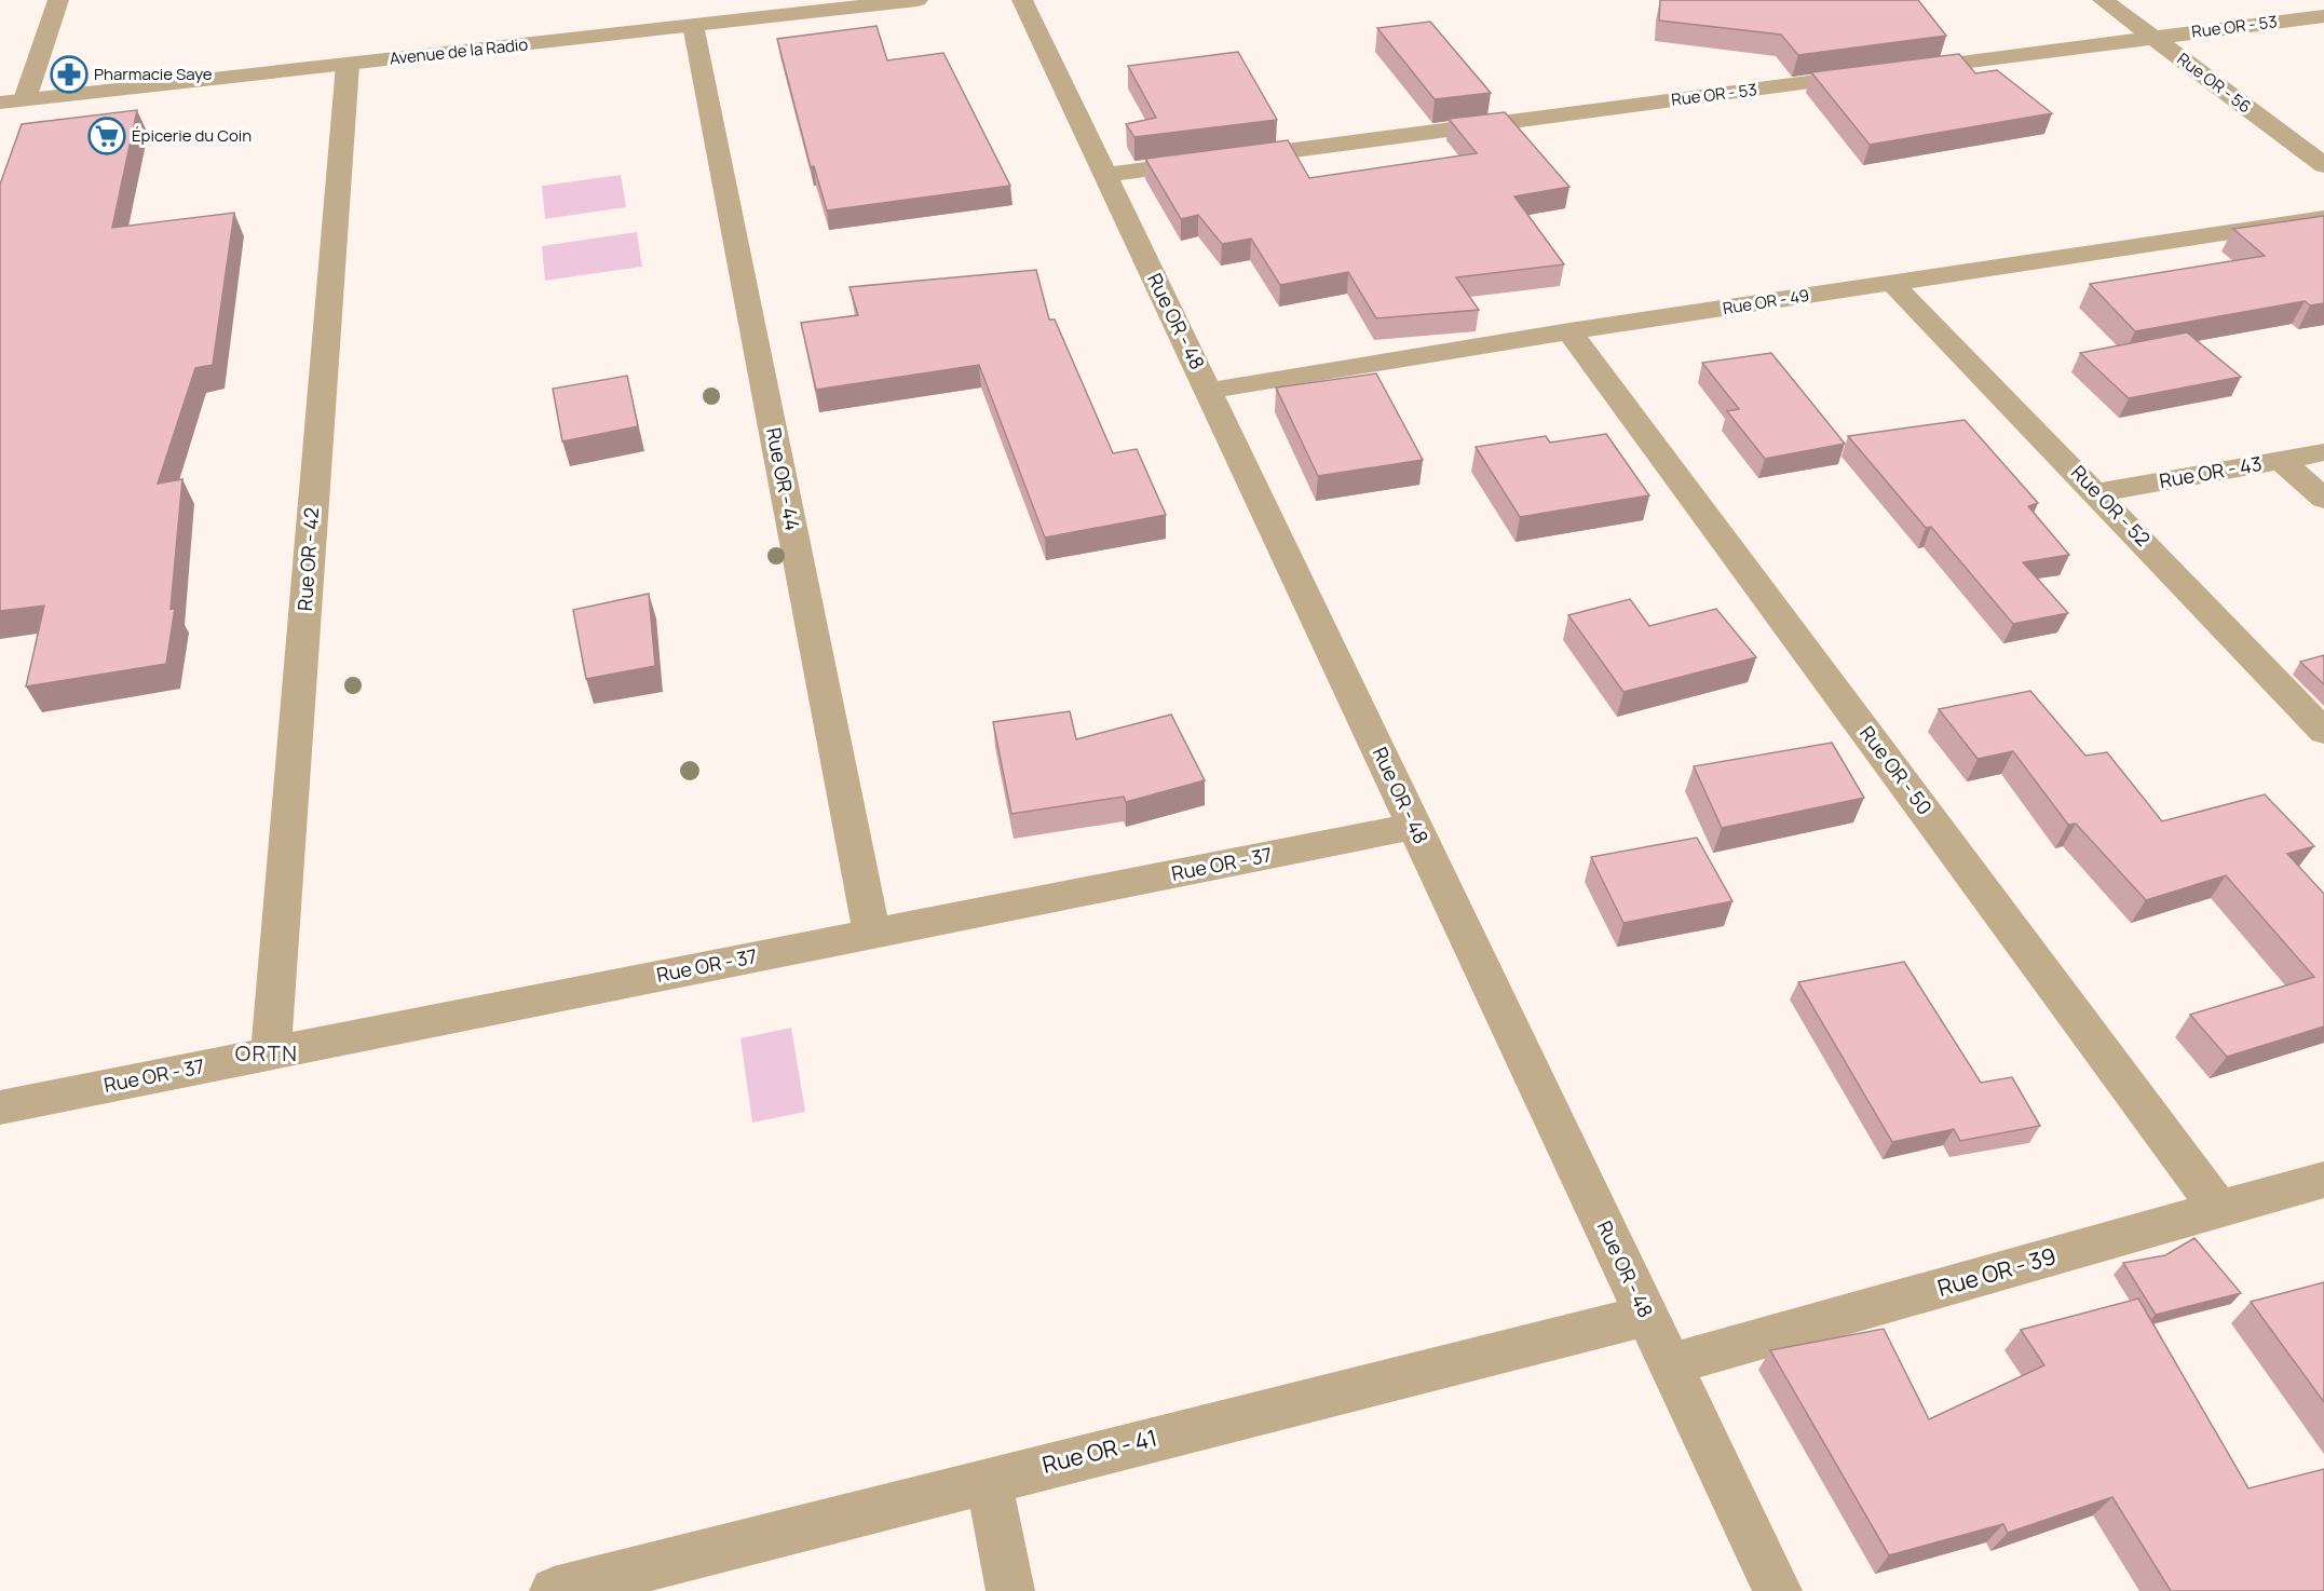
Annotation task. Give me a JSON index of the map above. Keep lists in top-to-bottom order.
{
  "streets": {
    "street": [
      "Rue OR - 53",
      "Avenue de la Radio",
      "Rue OR - 56",
      "Rue OR - 49",
      "Rue OR - 48",
      "Rue OR - 43",
      "Rue OR - 44",
      "Rue OR - 52",
      "Rue OR - 42",
      "Rue OR - 50",
      "Rue OR - 37",
      "Rue OR - 39",
      "Rue OR - 41"
    ]
  },
  "crossings": [
    ["Rue OR - 53", "Rue OR - 56"],
    ["Rue OR - 53", "Rue OR - 48"],
    ["Avenue de la Radio", "Rue OR - 44"],
    ["Avenue de la Radio", "Rue OR - 42"],
    ["Rue OR - 49", "Rue OR - 48"],
    ["Rue OR - 49", "Rue OR - 52"],
    ["Rue OR - 49", "Rue OR - 50"],
    ["Rue OR - 48", "Rue OR - 37"],
    ["Rue OR - 48", "Rue OR - 39"],
    ["Rue OR - 48", "Rue OR - 41"],
    ["Rue OR - 43", "Rue OR - 52"],
    ["Rue OR - 44", "Rue OR - 37"],
    ["Rue OR - 42", "Rue OR - 37"],
    ["Rue OR - 50", "Rue OR - 39"]
  ],
  "districts": ["ORTN"],
  "places": {
    "pharmacy": ["Pharmacie Saye"],
    "supermarket": ["Épicerie du Coin"]
  }
}
